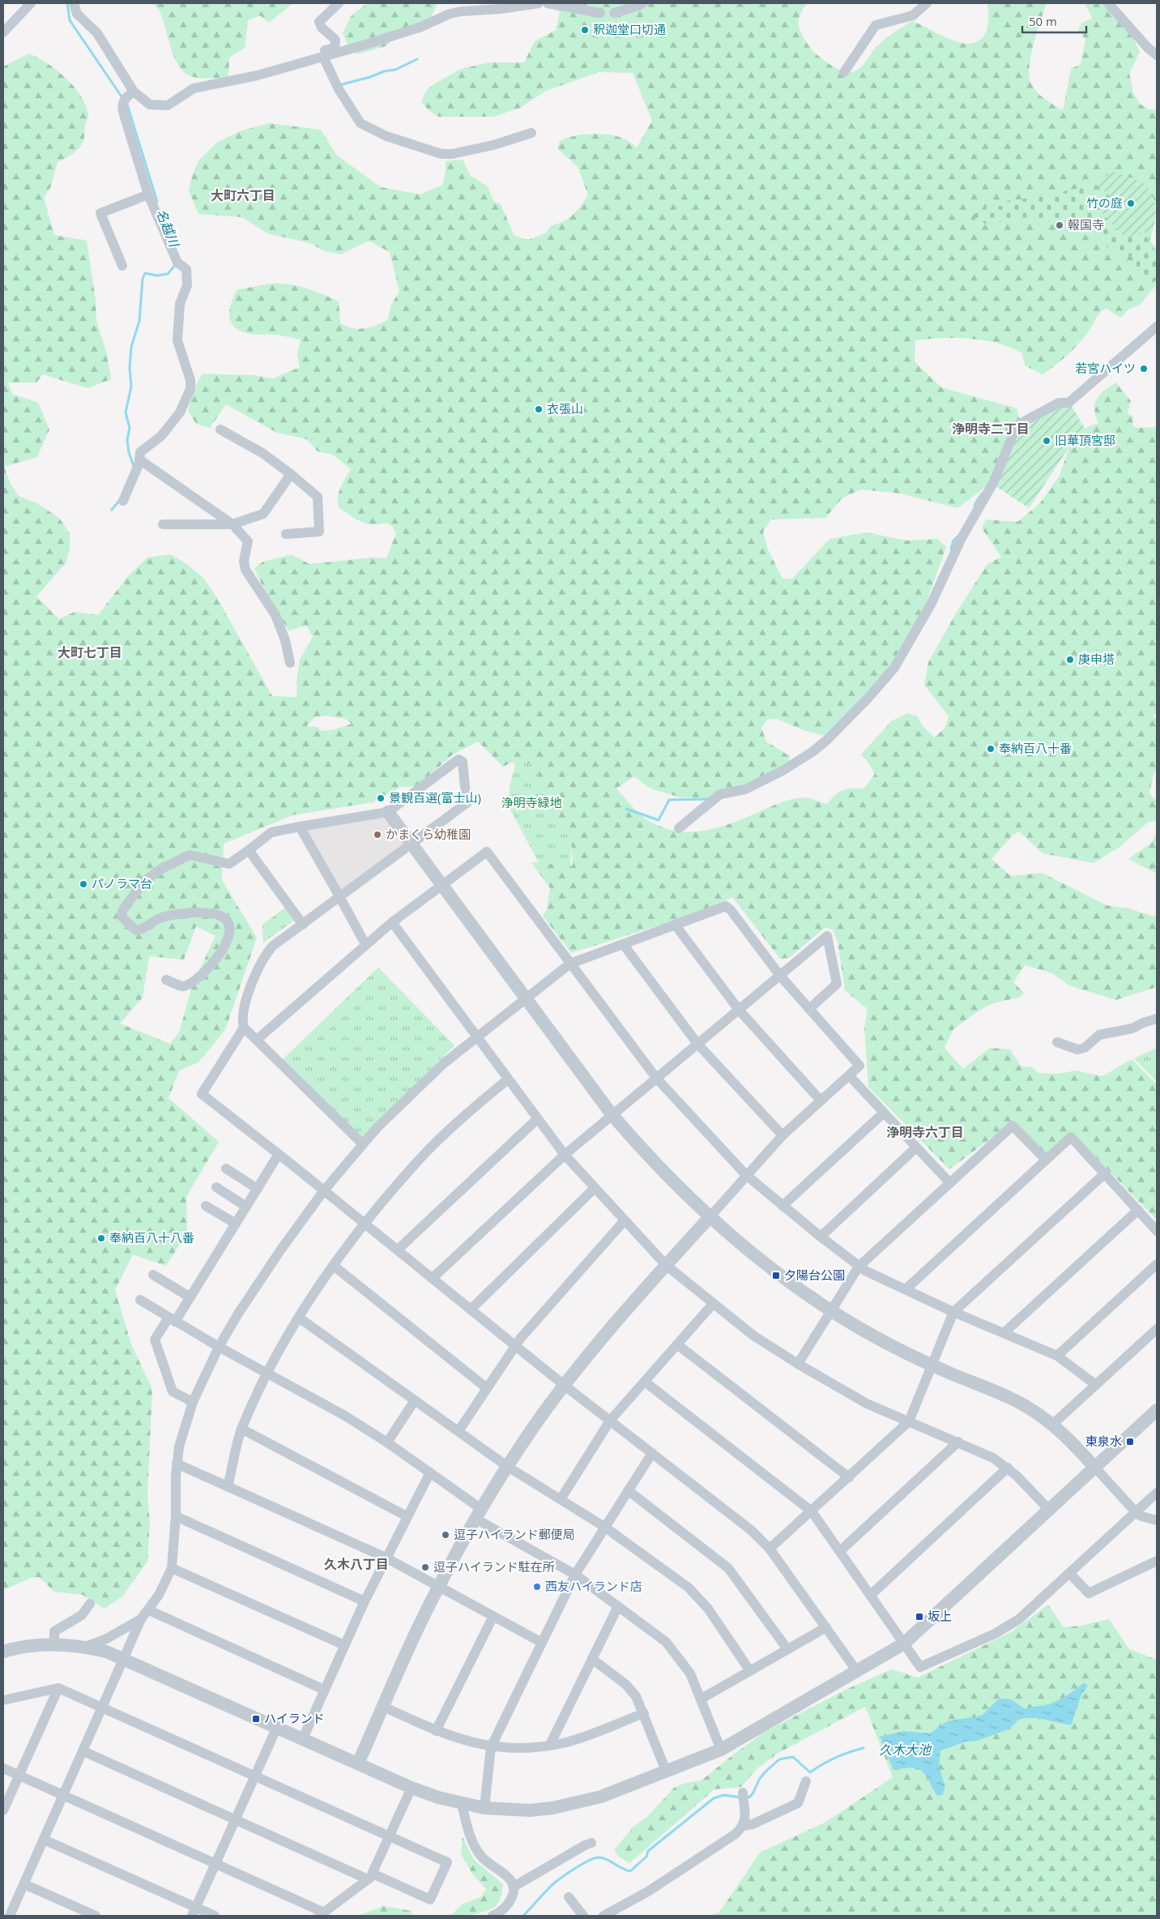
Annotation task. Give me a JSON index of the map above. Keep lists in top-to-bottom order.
{
  "districts": [
    "大町六丁目",
    "浄明寺二丁目",
    "大町七丁目",
    "浄明寺六丁目",
    "久木八丁目"
  ],
  "water": ["名越川", "久木大池"],
  "parks": ["浄明寺緑地"],
  "places": {
    "other": [
      "釈迦堂口切通",
      "竹の庭",
      "報国寺",
      "若宮ハイツ",
      "衣張山",
      "旧華頂宮邸",
      "庚申塔",
      "奉納百八十番",
      "景観百選(富士山)",
      "かまくら幼稚園",
      "パノラマ台",
      "奉納百八十八番",
      "逗子ハイランド郵便局",
      "逗子ハイランド駐在所",
      "西友ハイランド店"
    ],
    "transit": [
      "夕陽台公園",
      "東泉水",
      "坂上",
      "ハイランド"
    ]
  },
  "scale_bar": "50 m"
}
